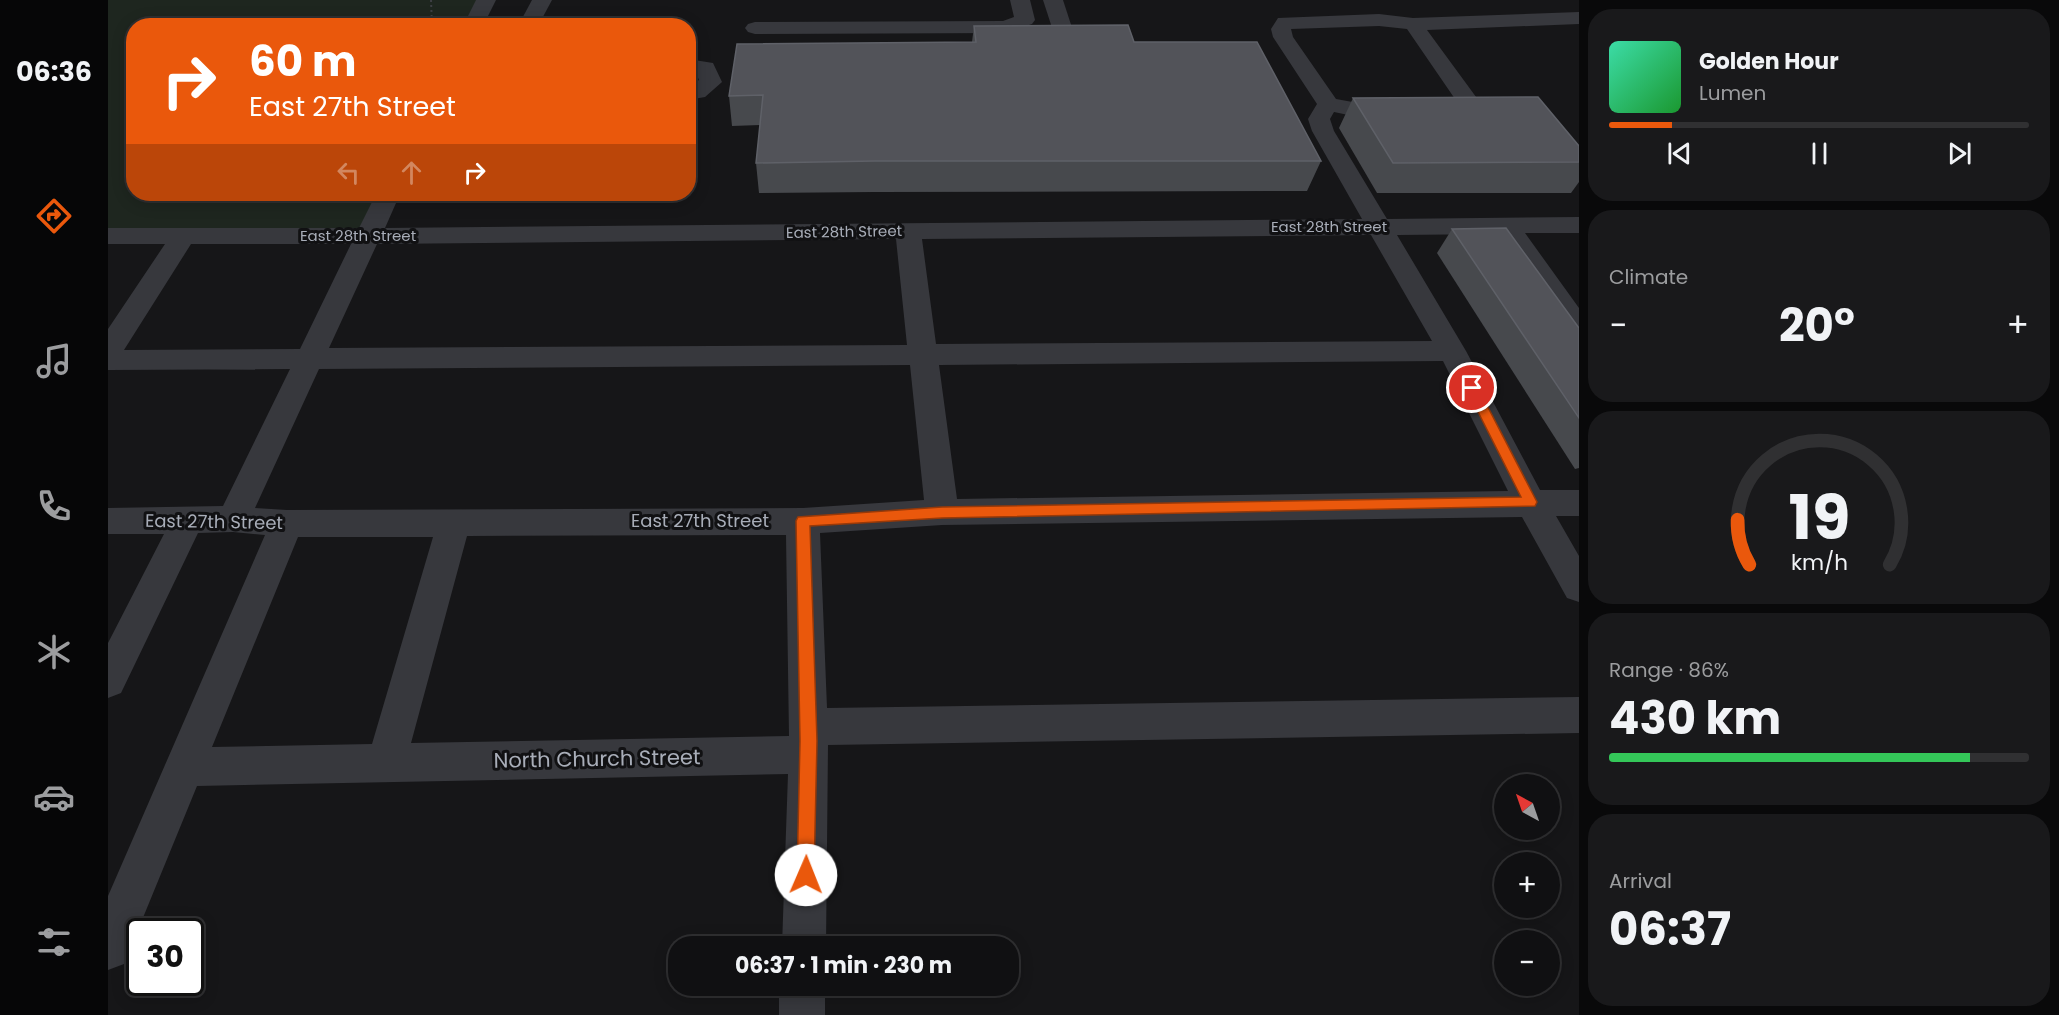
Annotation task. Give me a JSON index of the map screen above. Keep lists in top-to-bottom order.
{
  "streets": {
    "street": ["East 28th Street", "East 27th Street", "North Church Street"]
  },
  "north": "top left",
  "page": {
    "tabs": "06:36",
    "turn": ["60 m", "East 27th Street"],
    "song": ["Golden Hour", "Lumen"],
    "tile": [
      "Climate",
      ["Range · 86%", "430 km"],
      ["Arrival", "06:37"]
    ],
    "heat": ["−", "20°", "+"],
    "map_buttons": ["+", "−"],
    "limit": "30",
    "trip": "06:37 · 1 min · 230 m",
    "gauge": ["19", "km/h"]
  }
}
